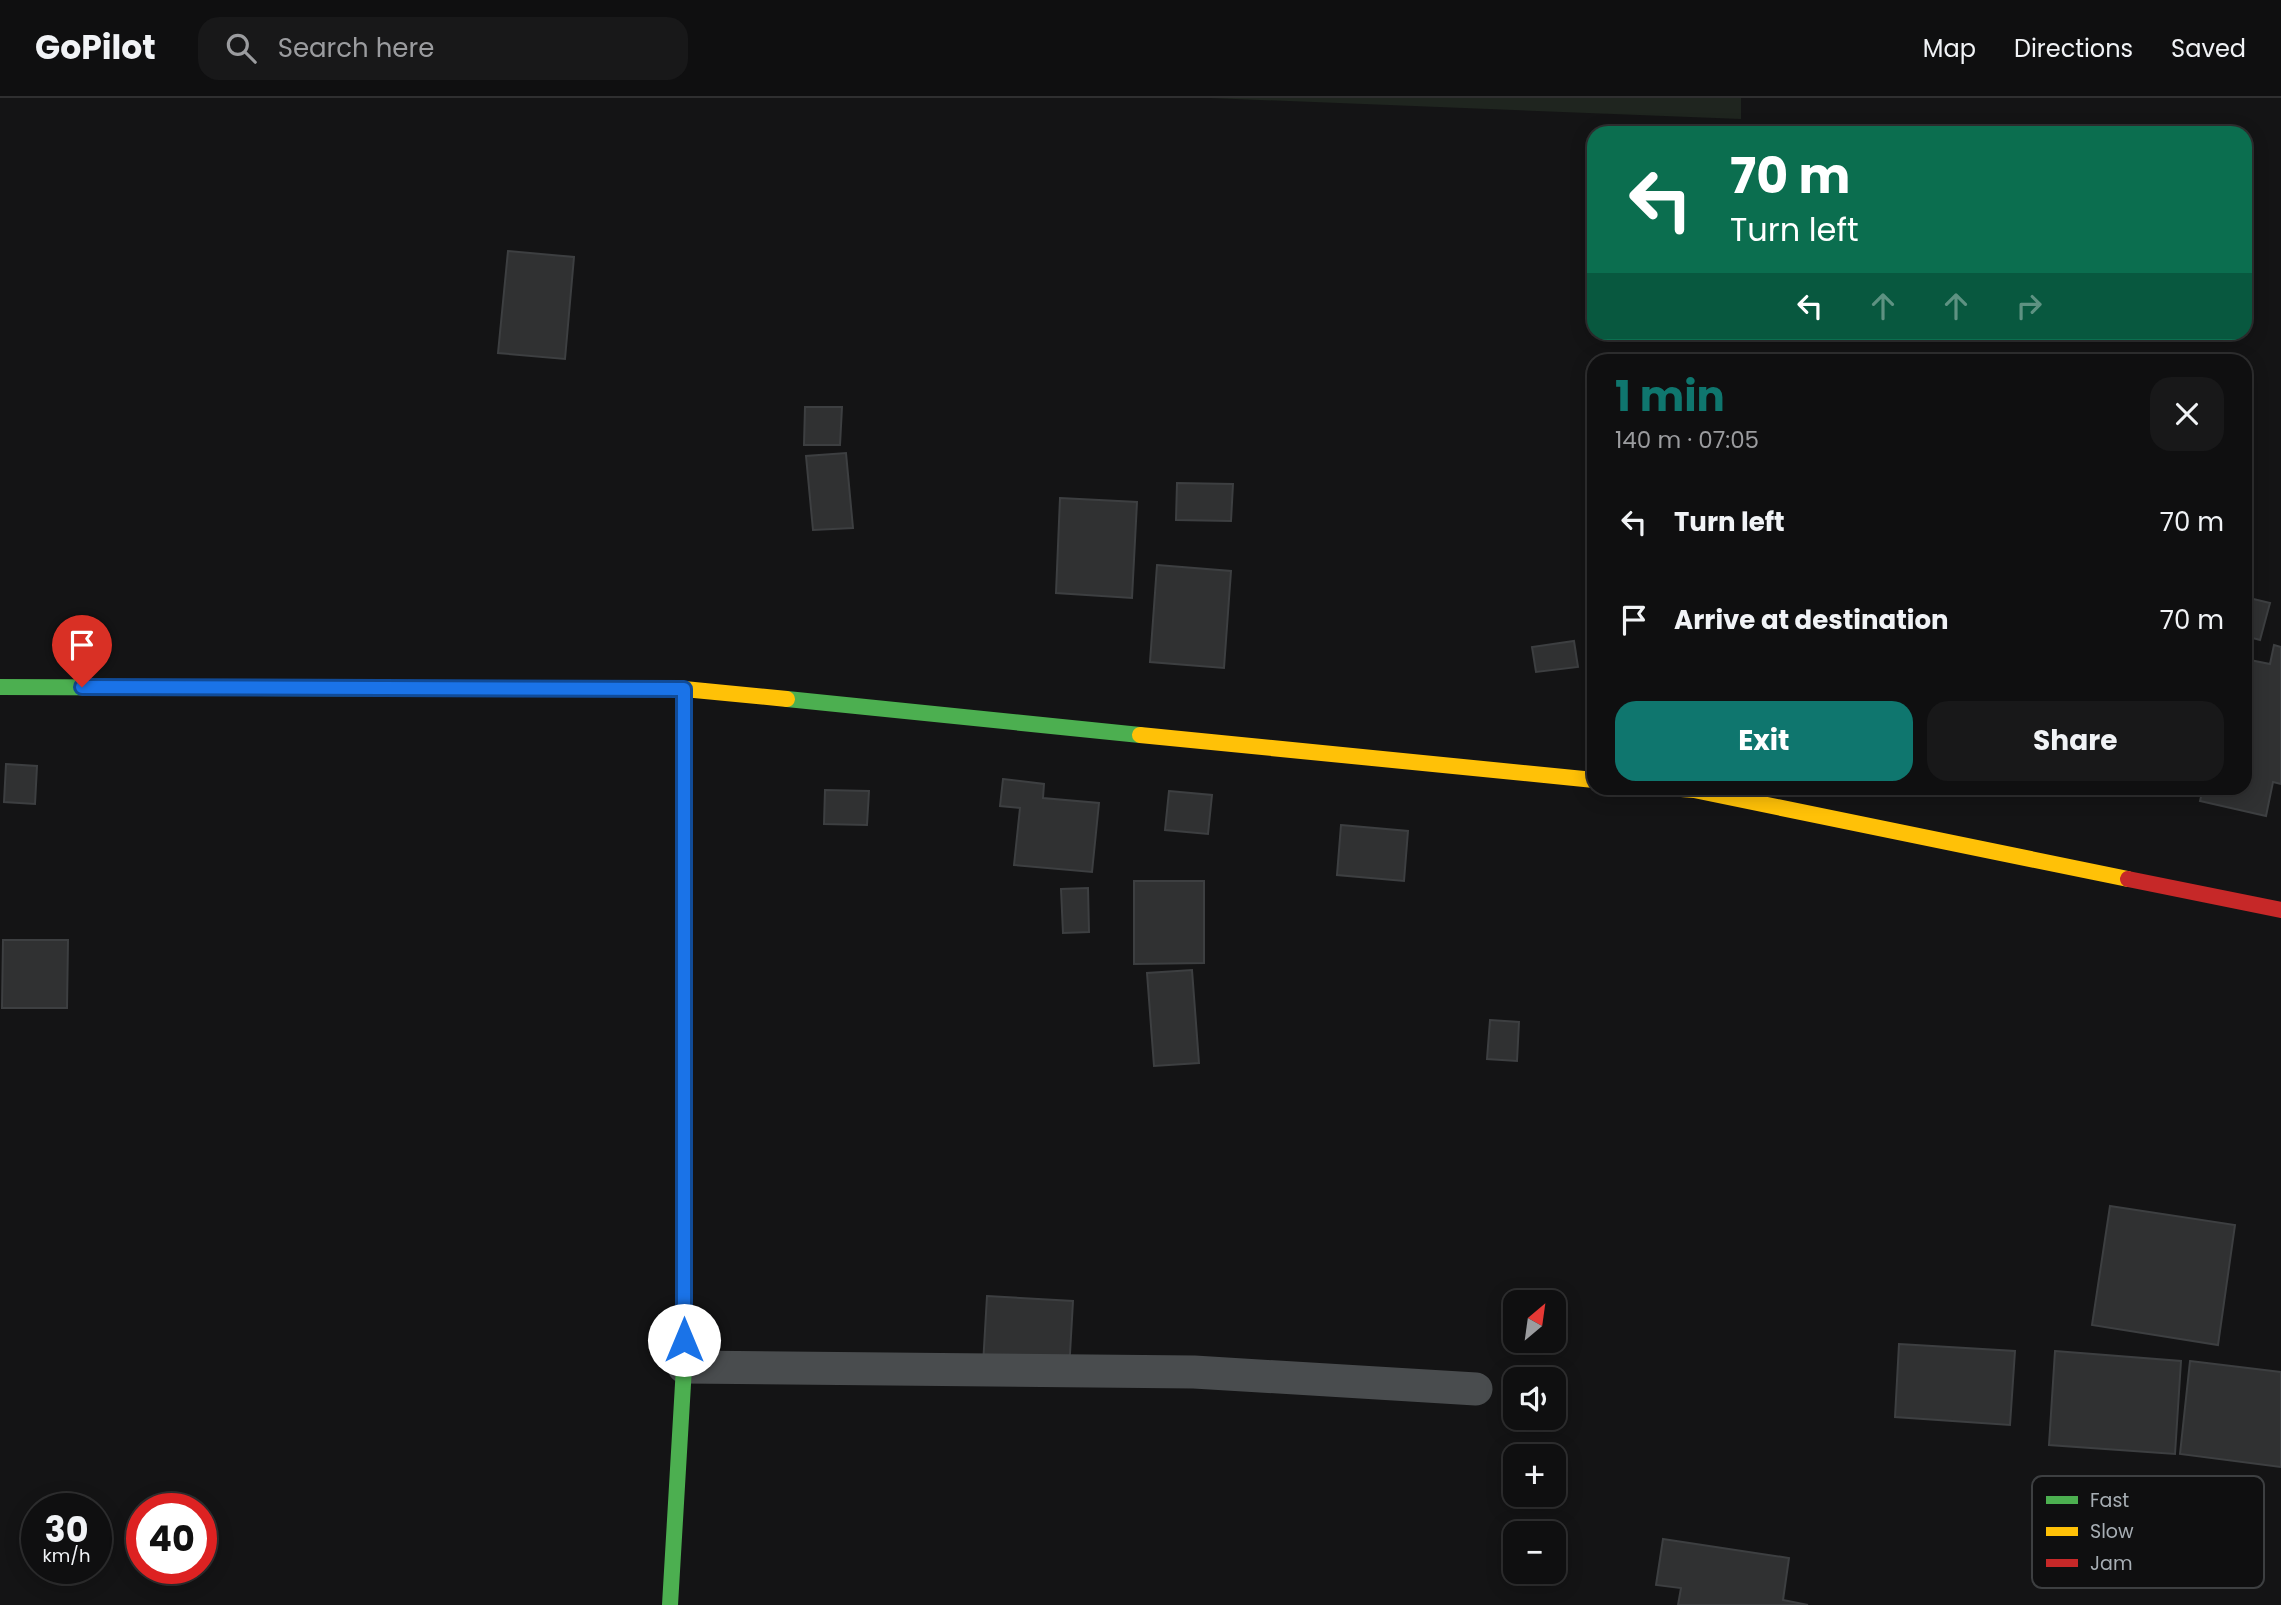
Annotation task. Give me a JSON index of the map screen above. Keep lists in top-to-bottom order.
{
  "legend": ["Fast", "Slow", "Jam"],
  "north": "top right",
  "page": {
    "header": "GoPilot",
    "search": "Search here",
    "nav": ["Map", "Directions", "Saved"],
    "turn": ["70 m", "Turn left"],
    "heading": ["1 min", "140 m · 07:05"],
    "list": [
      {
        "name": "Turn left",
        "value": "70 m"
      },
      {
        "name": "Arrive at destination",
        "value": "70 m"
      }
    ],
    "buttons": ["Exit", "Share"],
    "map_buttons": ["+", "−"],
    "speed": "30 km/h",
    "limit": "40"
  }
}
